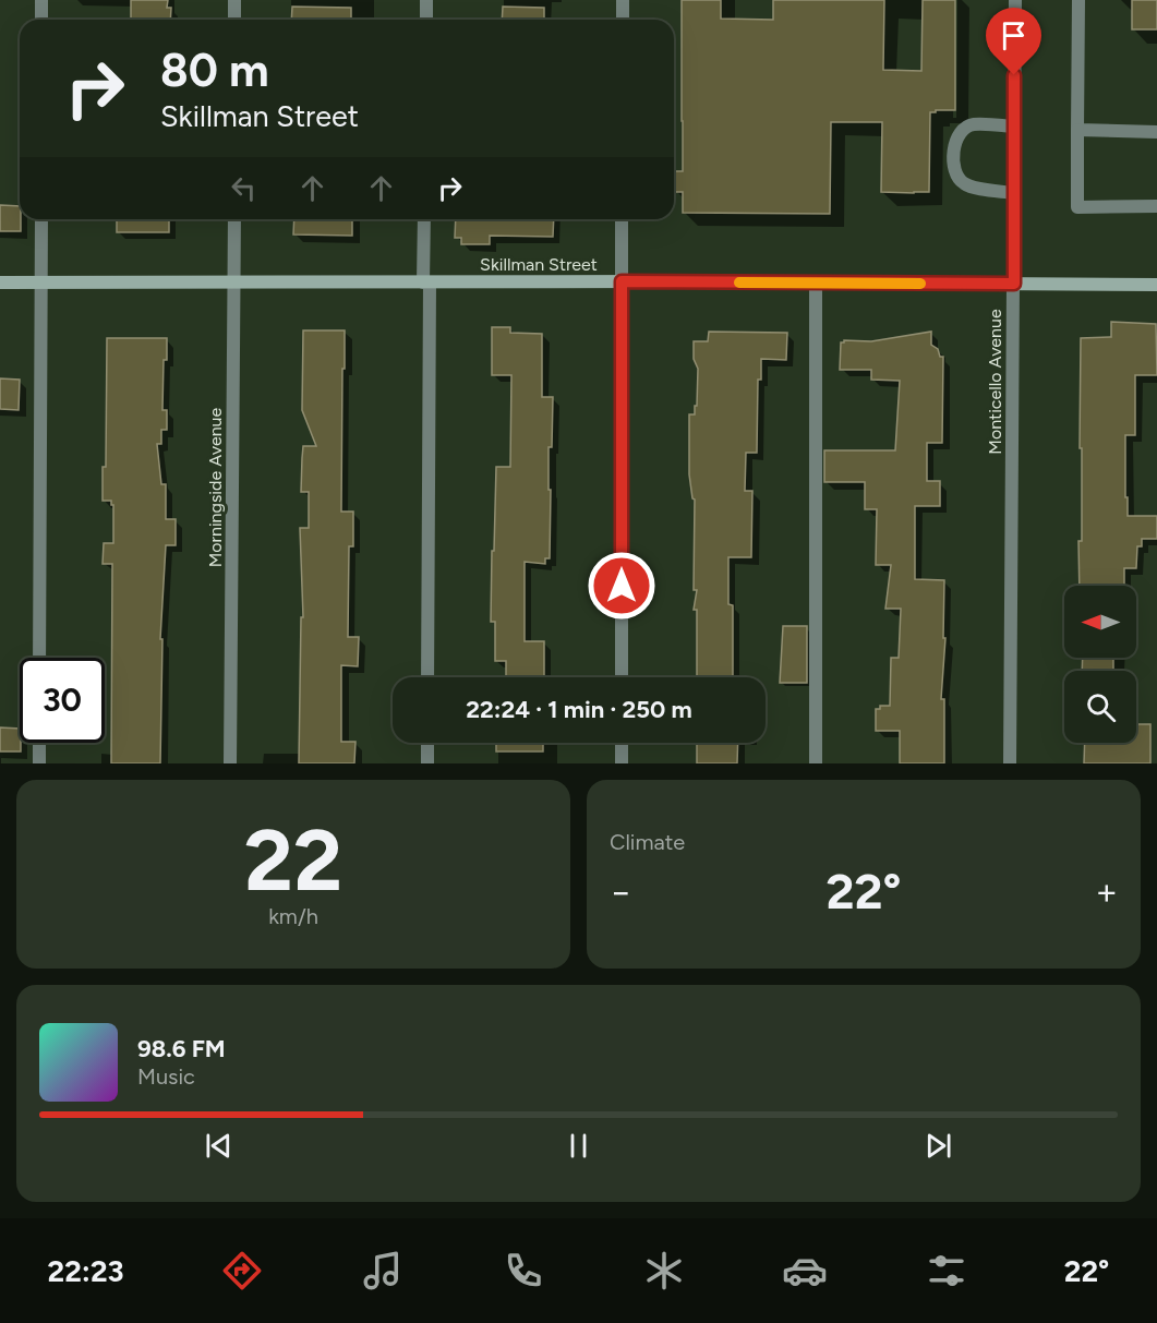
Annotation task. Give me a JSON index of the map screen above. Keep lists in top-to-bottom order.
{
  "streets": {
    "main road": ["Skillman Street"],
    "street": ["Monticello Avenue", "Morningside Avenue"]
  },
  "crossings": [
    ["Skillman Street", "Monticello Avenue"],
    ["Skillman Street", "Morningside Avenue"]
  ],
  "north": "left",
  "page": {
    "turn": ["80 m", "Skillman Street"],
    "limit": "30",
    "trip": "22:24 · 1 min · 250 m",
    "tile": [
      ["22", "km/h"],
      "Climate"
    ],
    "heat": ["−", "22°", "+"],
    "song": ["98.6 FM", "Music"],
    "tabs": ["22:23", "22°"]
  }
}
